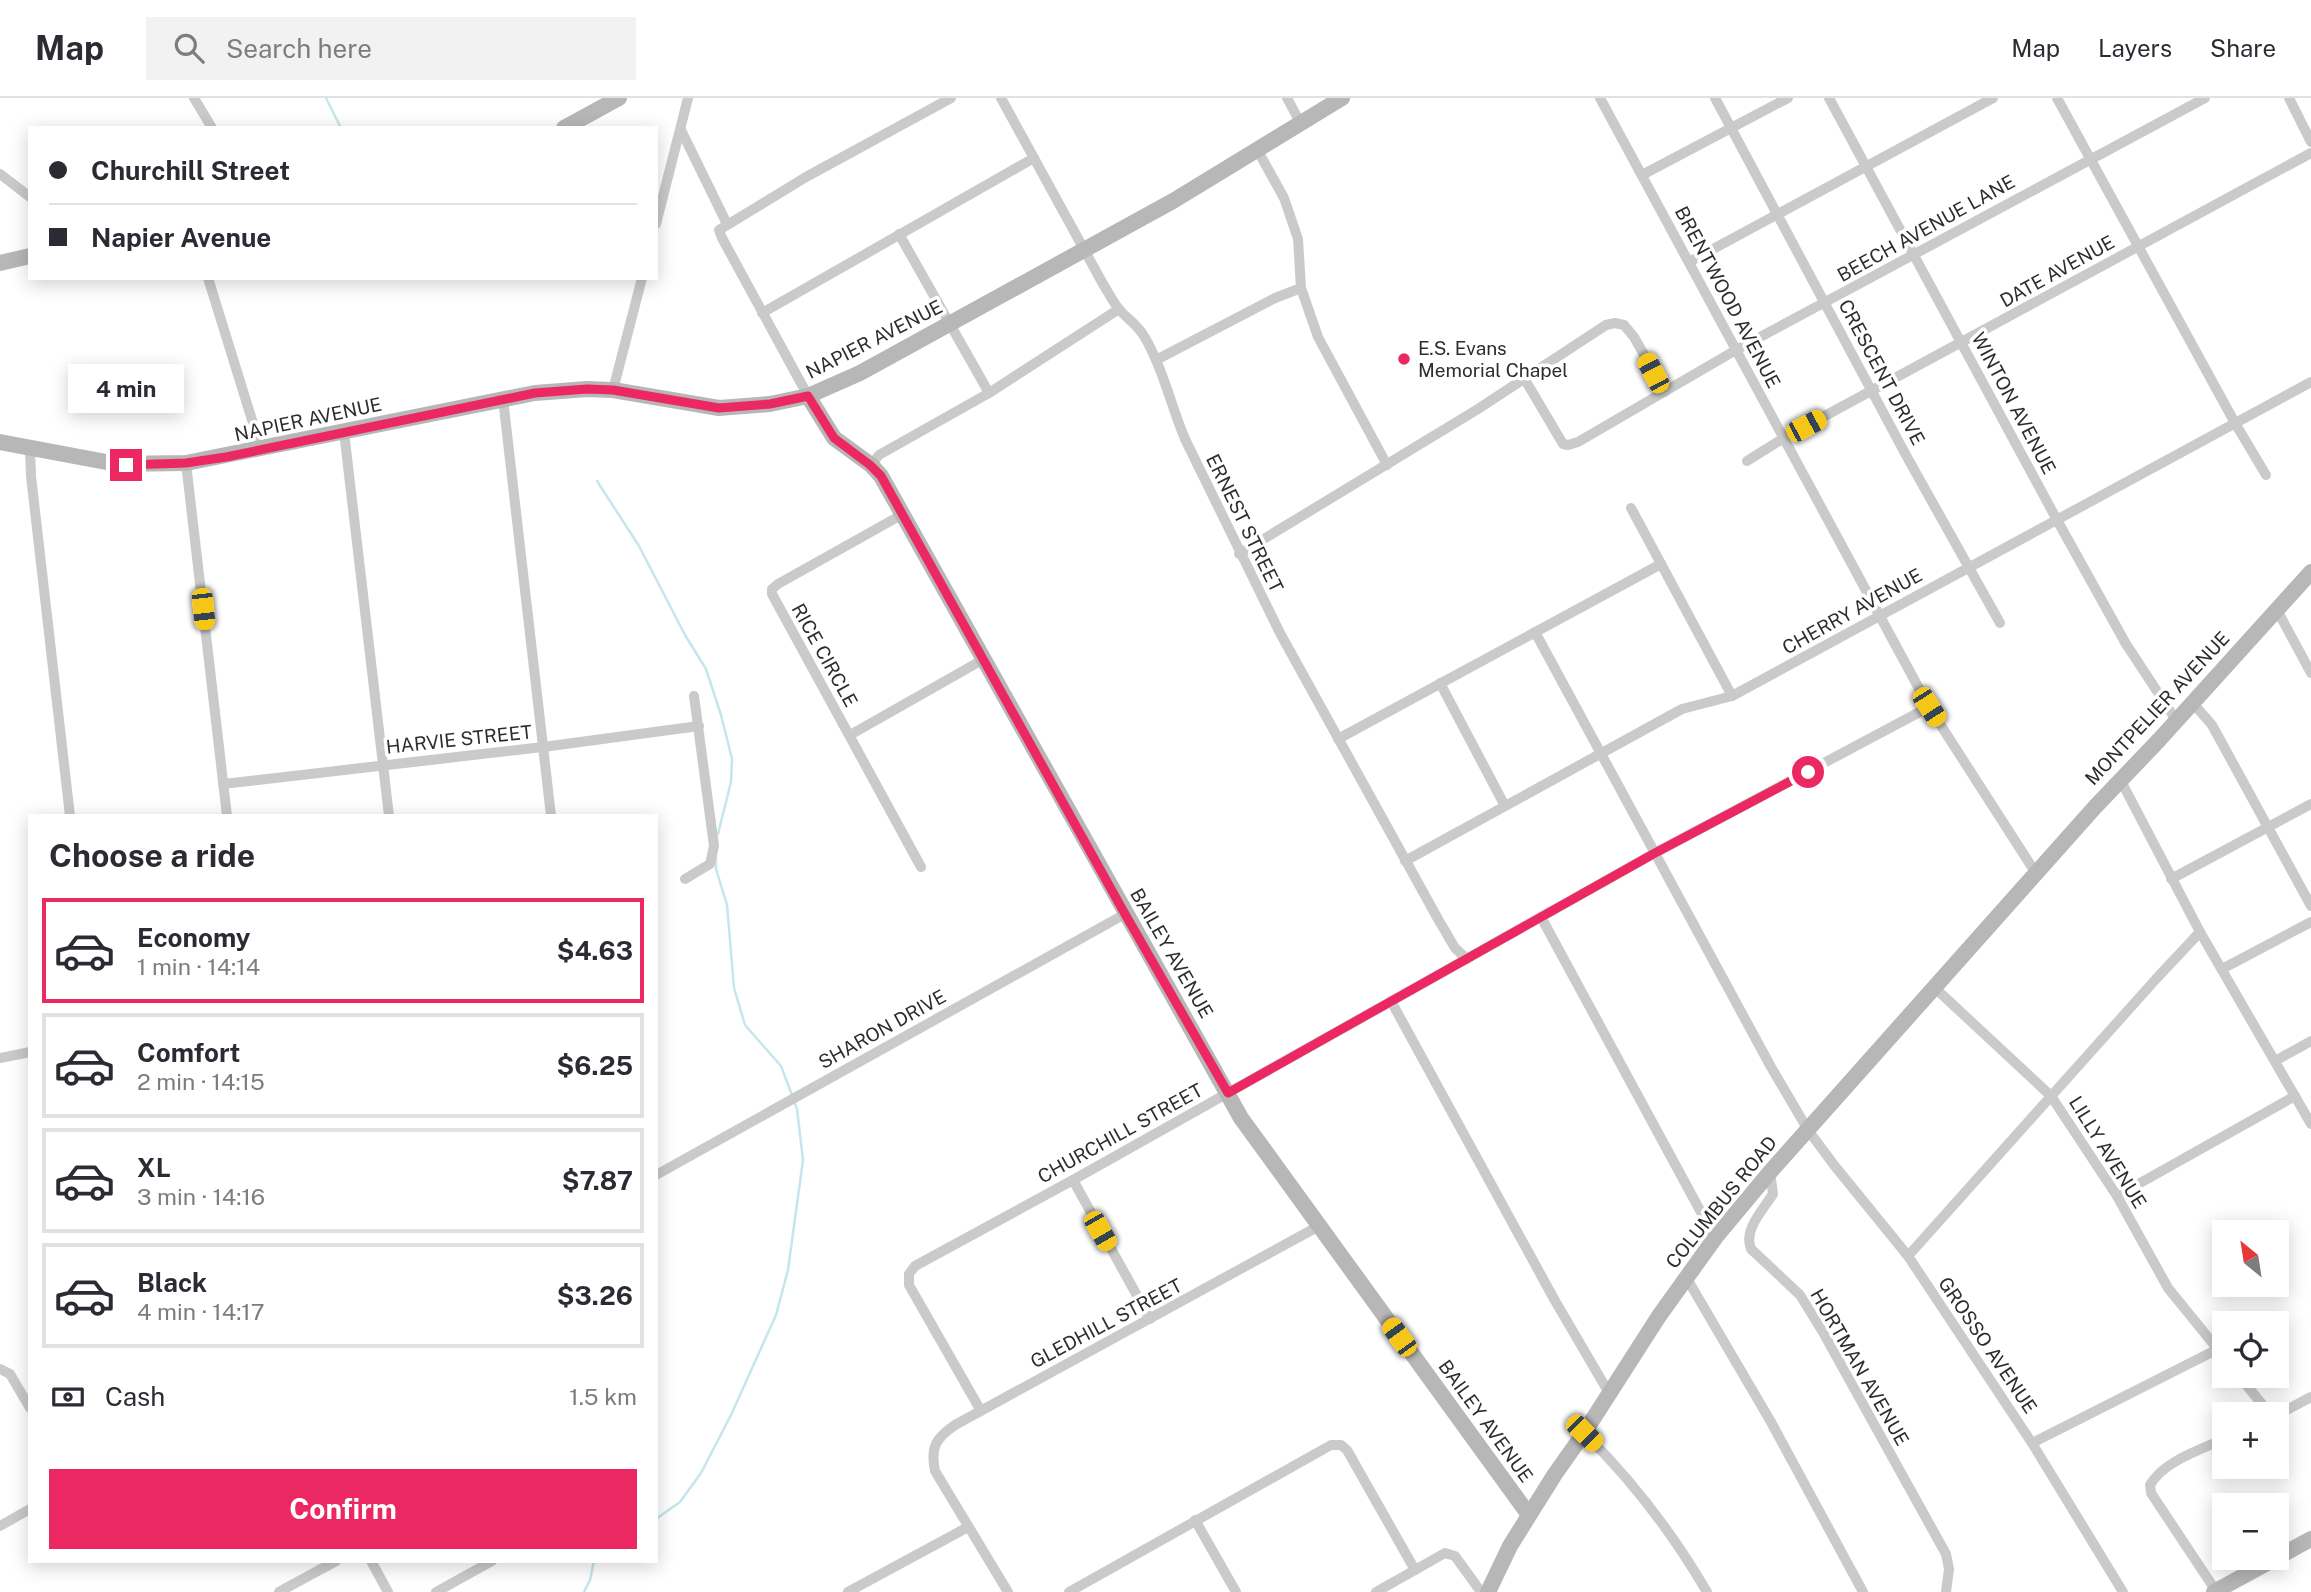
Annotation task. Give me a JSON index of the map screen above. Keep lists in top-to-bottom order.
{
  "streets": {
    "street": [
      "BEECH AVENUE LANE",
      "DATE AVENUE",
      "BRENTWOOD AVENUE",
      "NAPIER AVENUE",
      "CRESCENT DRIVE",
      "WINTON AVENUE",
      "ERNEST STREET",
      "CHERRY AVENUE",
      "RICE CIRCLE",
      "MONTPELIER AVENUE",
      "HARVIE STREET",
      "BAILEY AVENUE",
      "SHARON DRIVE",
      "CHURCHILL STREET",
      "LILLY AVENUE",
      "COLUMBUS ROAD",
      "GLEDHILL STREET",
      "GROSSO AVENUE",
      "HORTMAN AVENUE"
    ]
  },
  "crossings": [
    ["BEECH AVENUE LANE", "BRENTWOOD AVENUE"],
    ["BEECH AVENUE LANE", "CRESCENT DRIVE"],
    ["BEECH AVENUE LANE", "WINTON AVENUE"],
    ["DATE AVENUE", "BRENTWOOD AVENUE"],
    ["DATE AVENUE", "CRESCENT DRIVE"],
    ["DATE AVENUE", "WINTON AVENUE"],
    ["BRENTWOOD AVENUE", "CHERRY AVENUE"],
    ["BRENTWOOD AVENUE", "MONTPELIER AVENUE"],
    ["BRENTWOOD AVENUE", "CHURCHILL STREET"],
    ["BRENTWOOD AVENUE", "COLUMBUS ROAD"],
    ["NAPIER AVENUE", "ERNEST STREET"],
    ["NAPIER AVENUE", "BAILEY AVENUE"],
    ["CRESCENT DRIVE", "CHERRY AVENUE"],
    ["WINTON AVENUE", "CHERRY AVENUE"],
    ["WINTON AVENUE", "MONTPELIER AVENUE"],
    ["ERNEST STREET", "CHERRY AVENUE"],
    ["ERNEST STREET", "CHURCHILL STREET"],
    ["CHERRY AVENUE", "GROSSO AVENUE"],
    ["RICE CIRCLE", "BAILEY AVENUE"],
    ["MONTPELIER AVENUE", "COLUMBUS ROAD"],
    ["BAILEY AVENUE", "SHARON DRIVE"],
    ["BAILEY AVENUE", "CHURCHILL STREET"],
    ["BAILEY AVENUE", "COLUMBUS ROAD"],
    ["BAILEY AVENUE", "GLEDHILL STREET"],
    ["CHURCHILL STREET", "GLEDHILL STREET"],
    ["CHURCHILL STREET", "GROSSO AVENUE"],
    ["LILLY AVENUE", "COLUMBUS ROAD"],
    ["COLUMBUS ROAD", "GROSSO AVENUE"],
    ["COLUMBUS ROAD", "HORTMAN AVENUE"]
  ],
  "places": ["E.S. Evans Memorial Chapel"],
  "north": "top left",
  "page": {
    "header": "Map",
    "search": "Search here",
    "nav": ["Map", "Layers", "Share"],
    "banner": ["Churchill Street", "Napier Avenue"],
    "bubble": "4 min",
    "heading": "Choose a ride",
    "list": [
      {
        "name": "Economy",
        "note": "1 min · 14:14",
        "value": "$4.63"
      },
      {
        "name": "Comfort",
        "note": "2 min · 14:15",
        "value": "$6.25"
      },
      {
        "name": "XL",
        "note": "3 min · 14:16",
        "value": "$7.87"
      },
      {
        "name": "Black",
        "note": "4 min · 14:17",
        "value": "$3.26"
      }
    ],
    "map_buttons": ["+", "−"],
    "pay": ["Cash", "1.5 km"],
    "buttons": "Confirm"
  }
}
